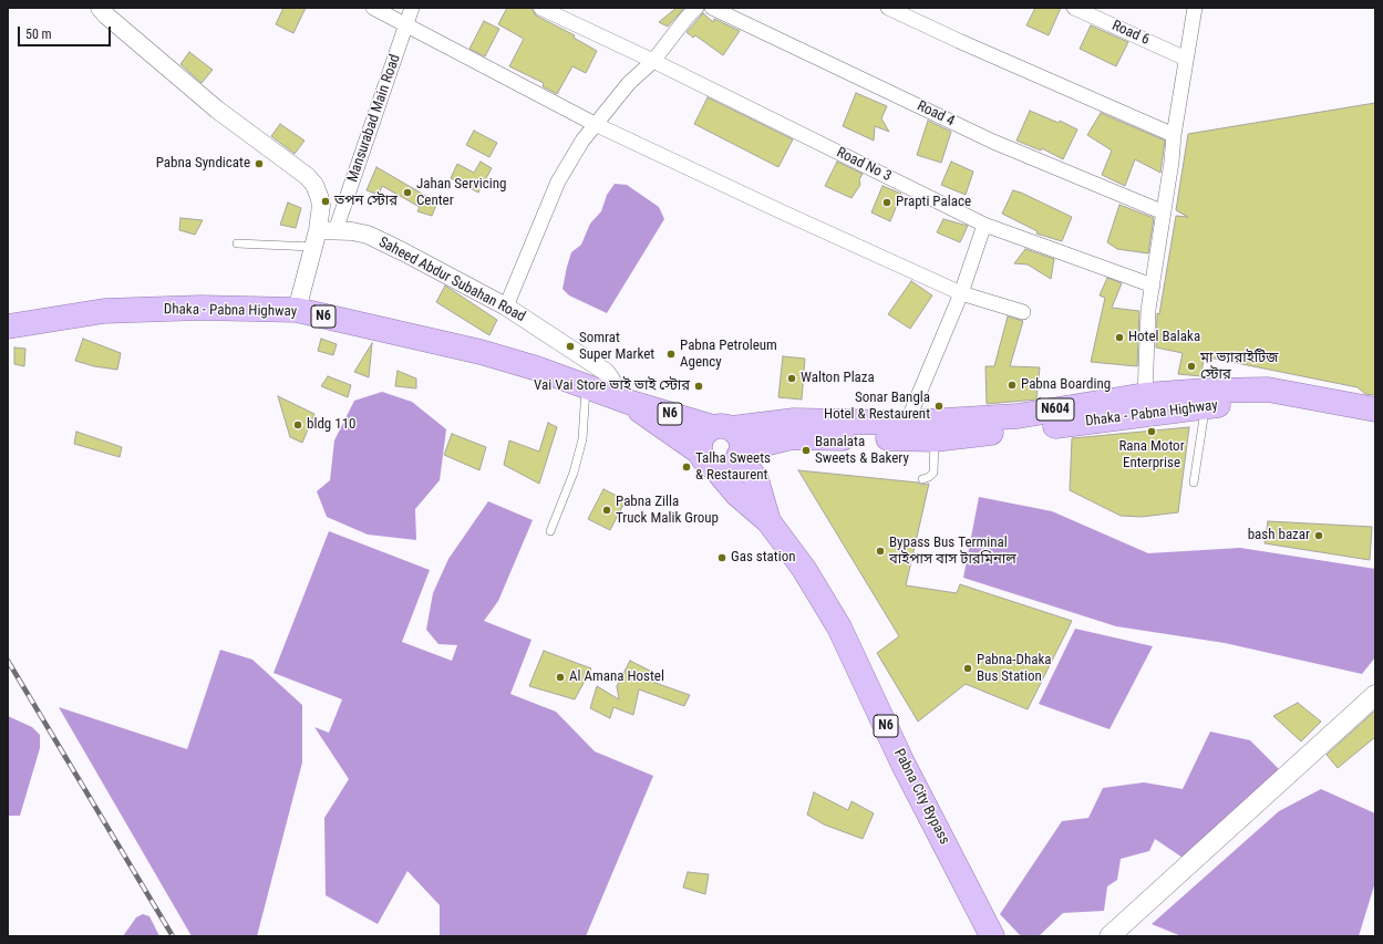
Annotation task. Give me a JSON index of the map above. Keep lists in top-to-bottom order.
{
  "streets": {
    "highway": [
      "Dhaka - Pabna Highway",
      "N6",
      "N604",
      "Pabna City Bypass"
    ],
    "street": [
      "Road 6",
      "Road 4",
      "Mansurabad Main Road",
      "Road No 3",
      "Saheed Abdur Subahan Road"
    ]
  },
  "crossings": [
    ["Mansurabad Main Road", "Saheed Abdur Subahan Road"],
    ["Saheed Abdur Subahan Road", "Dhaka - Pabna Highway"],
    ["Dhaka - Pabna Highway", "N604"],
    ["Dhaka - Pabna Highway", "Pabna City Bypass"],
    ["N604", "Pabna City Bypass"]
  ],
  "places": [
    "Pabna Syndicate",
    "Jahan Servicing Center",
    "তপন স্টোর",
    "Prapti Palace",
    "Hotel Balaka",
    "Somrat Super Market",
    "Pabna Petroleum Agency",
    "মা ভ‍্যারাইটিজ স্টোর",
    "Walton Plaza",
    "Pabna Boarding",
    "Vai Vai Store ভাই ভাই স্টোর",
    "Sonar Bangla Hotel & Restaurent",
    "bldg 110",
    "Rana Motor Enterprise",
    "Banalata Sweets & Bakery",
    "Talha Sweets & Restaurent",
    "Pabna Zilla Truck Malik Group",
    "bash bazar",
    "Bypass Bus Terminal বাইপাস বাস টারমিনাল",
    "Gas station",
    "Pabna-Dhaka Bus Station",
    "Al Amana Hostel"
  ],
  "scale_bar": "50 m"
}
